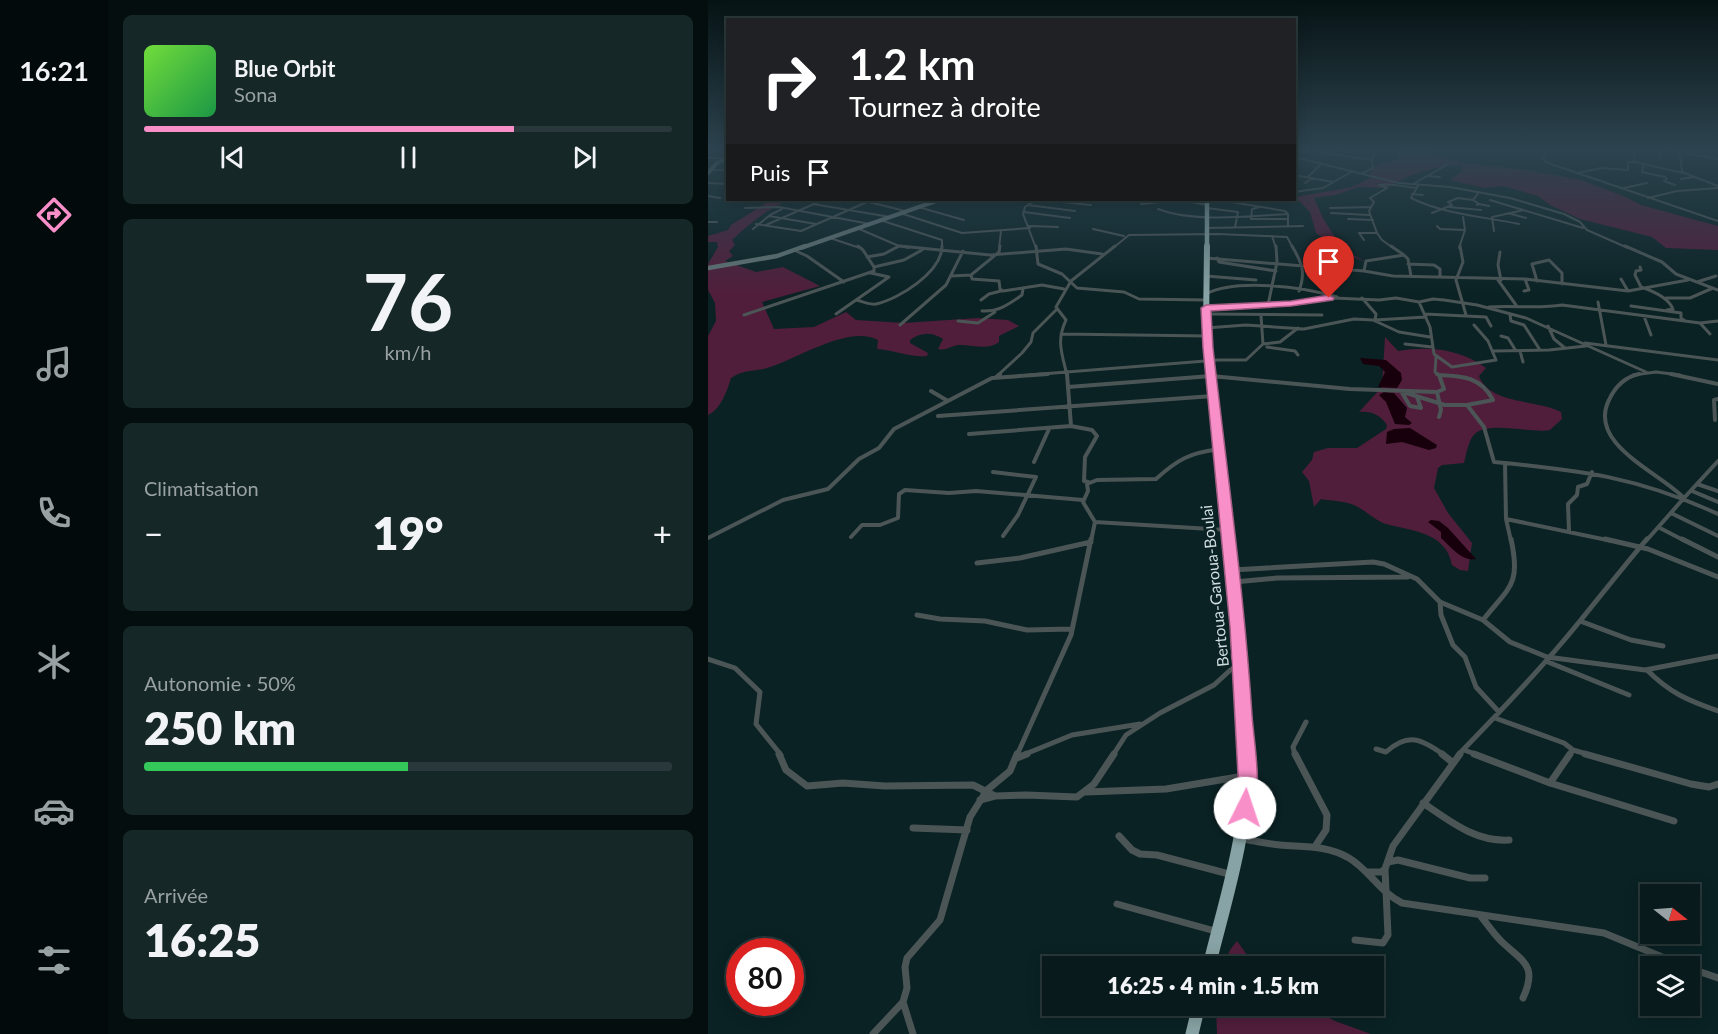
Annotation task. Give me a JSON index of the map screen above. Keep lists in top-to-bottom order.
{
  "streets": {
    "highway": ["Bertoua-Garoua-Boulai"]
  },
  "north": "right",
  "page": {
    "tabs": "16:21",
    "turn": ["1.2 km", "Tournez à droite"],
    "song": ["Blue Orbit", "Sona"],
    "then": "Puis",
    "tile": [
      ["76", "km/h"],
      "Climatisation",
      ["Autonomie · 50%", "250 km"],
      ["Arrivée", "16:25"]
    ],
    "heat": ["−", "19°", "+"],
    "limit": "80",
    "trip": "16:25 · 4 min · 1.5 km"
  }
}
